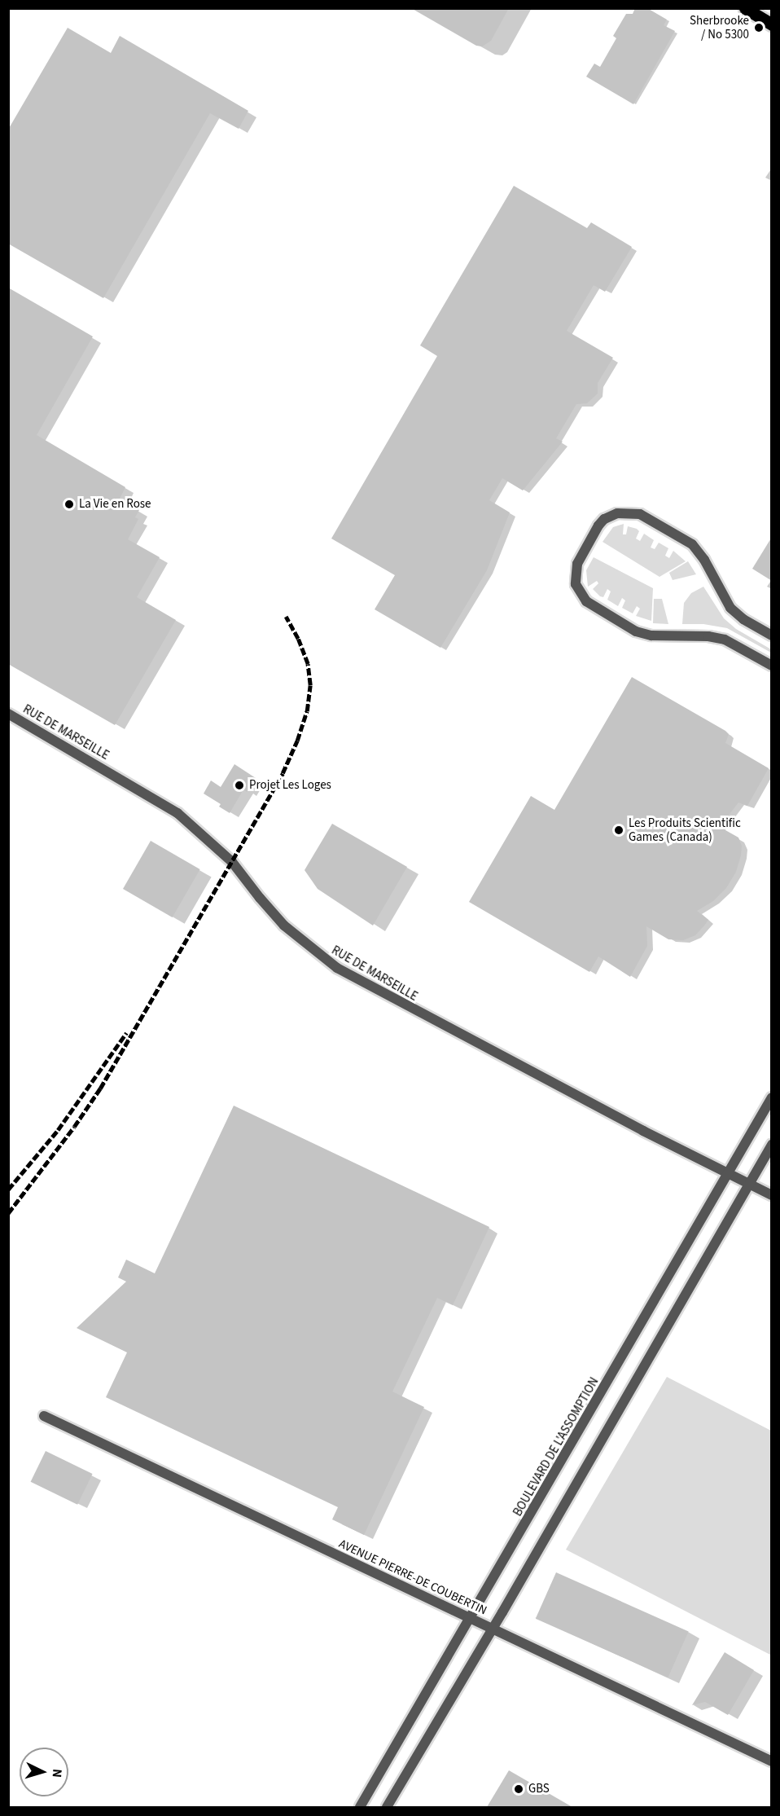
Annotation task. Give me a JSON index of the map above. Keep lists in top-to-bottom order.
{
  "streets": {
    "street": ["RUE DE MARSEILLE", "BOULEVARD DE L'ASSOMPTION", "AVENUE PIERRE-DE COUBERTIN"]
  },
  "crossings": [
    ["RUE DE MARSEILLE", "BOULEVARD DE L'ASSOMPTION"],
    ["BOULEVARD DE L'ASSOMPTION", "AVENUE PIERRE-DE COUBERTIN"]
  ],
  "places": [
    "Sherbrooke / No 5300",
    "La Vie en Rose",
    "Projet Les Loges",
    "Les Produits Scientific Games (Canada)",
    "GBS"
  ],
  "north": "right"
}
